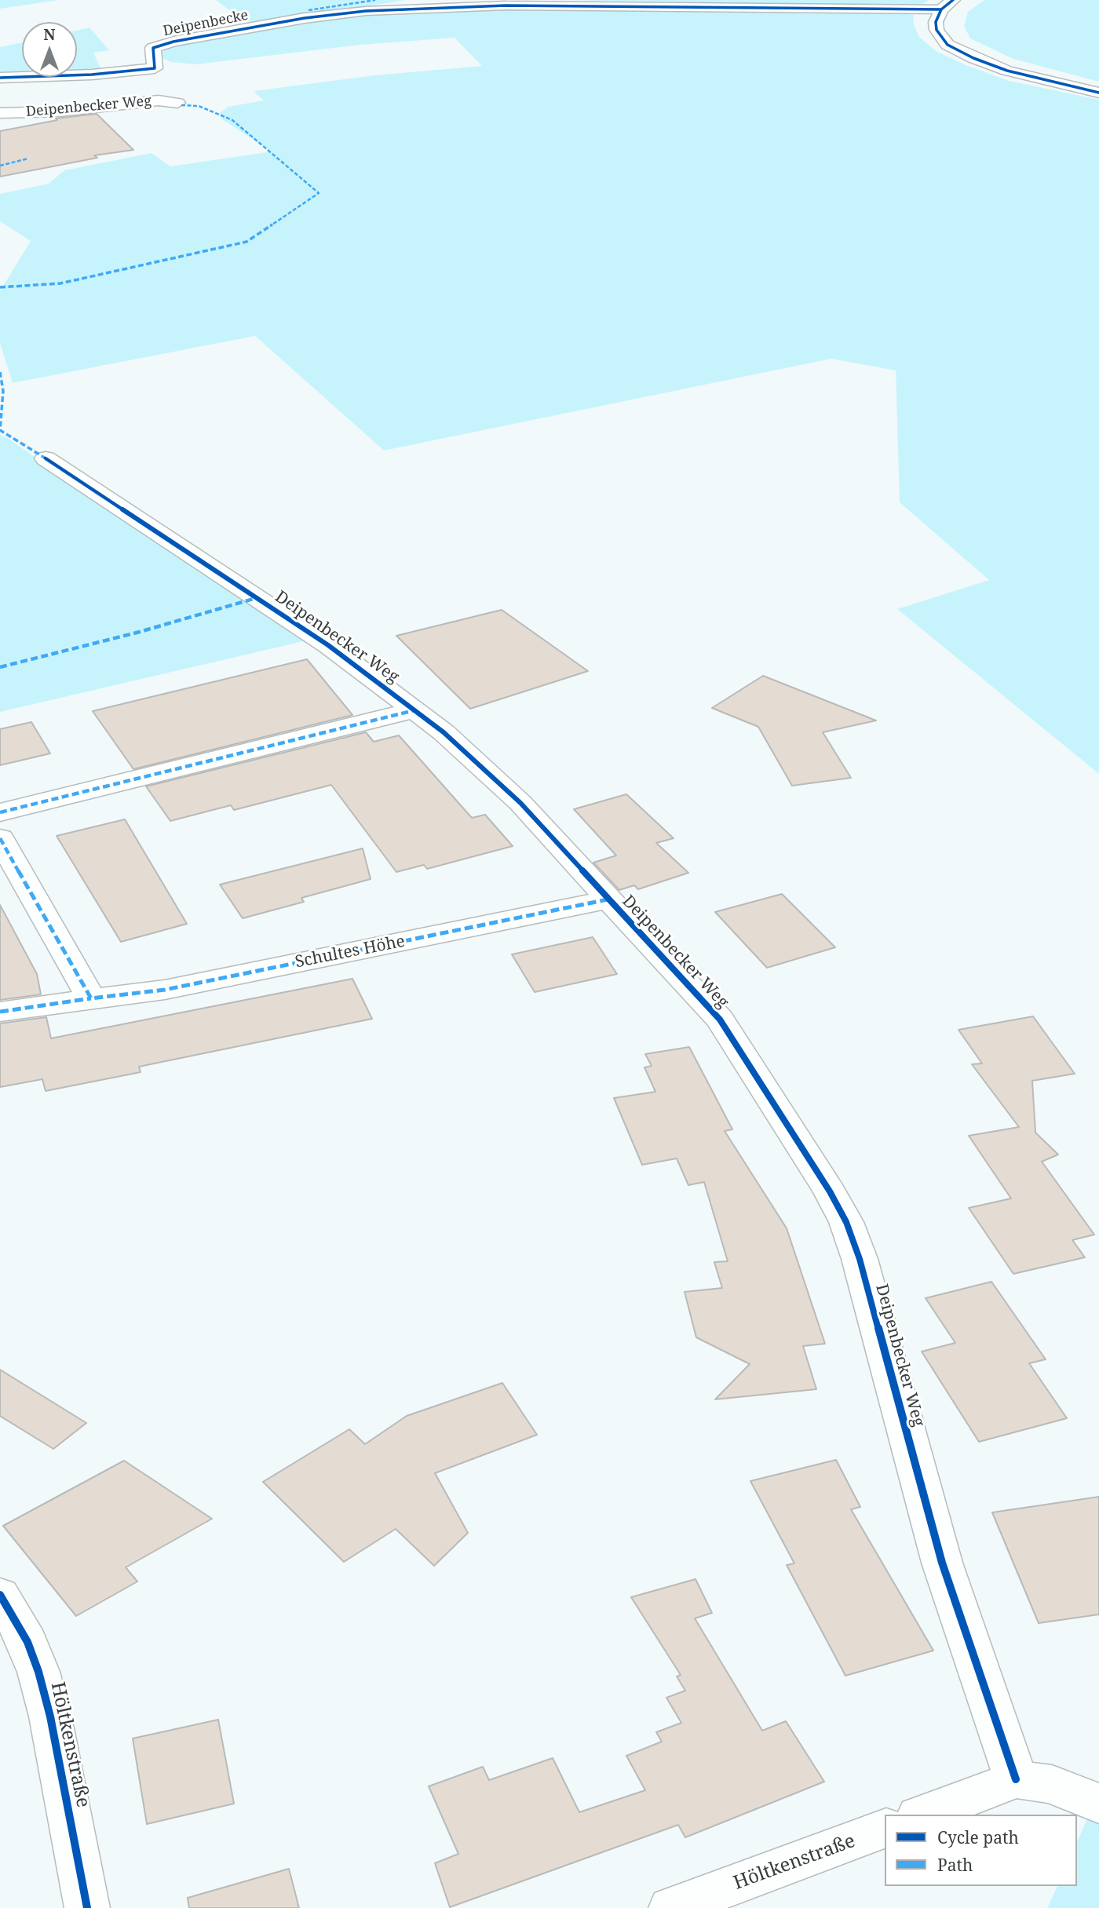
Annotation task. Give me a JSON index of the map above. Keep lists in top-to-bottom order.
{
  "streets": {
    "street": [
      "Deipenbecke",
      "Deipenbecker Weg",
      "Schultes Höhe",
      "Höltkenstraße"
    ]
  },
  "crossings": [
    ["Deipenbecke", "Deipenbecker Weg"],
    ["Deipenbecker Weg", "Schultes Höhe"]
  ],
  "legend": ["Cycle path", "Path"],
  "north": "top"
}
